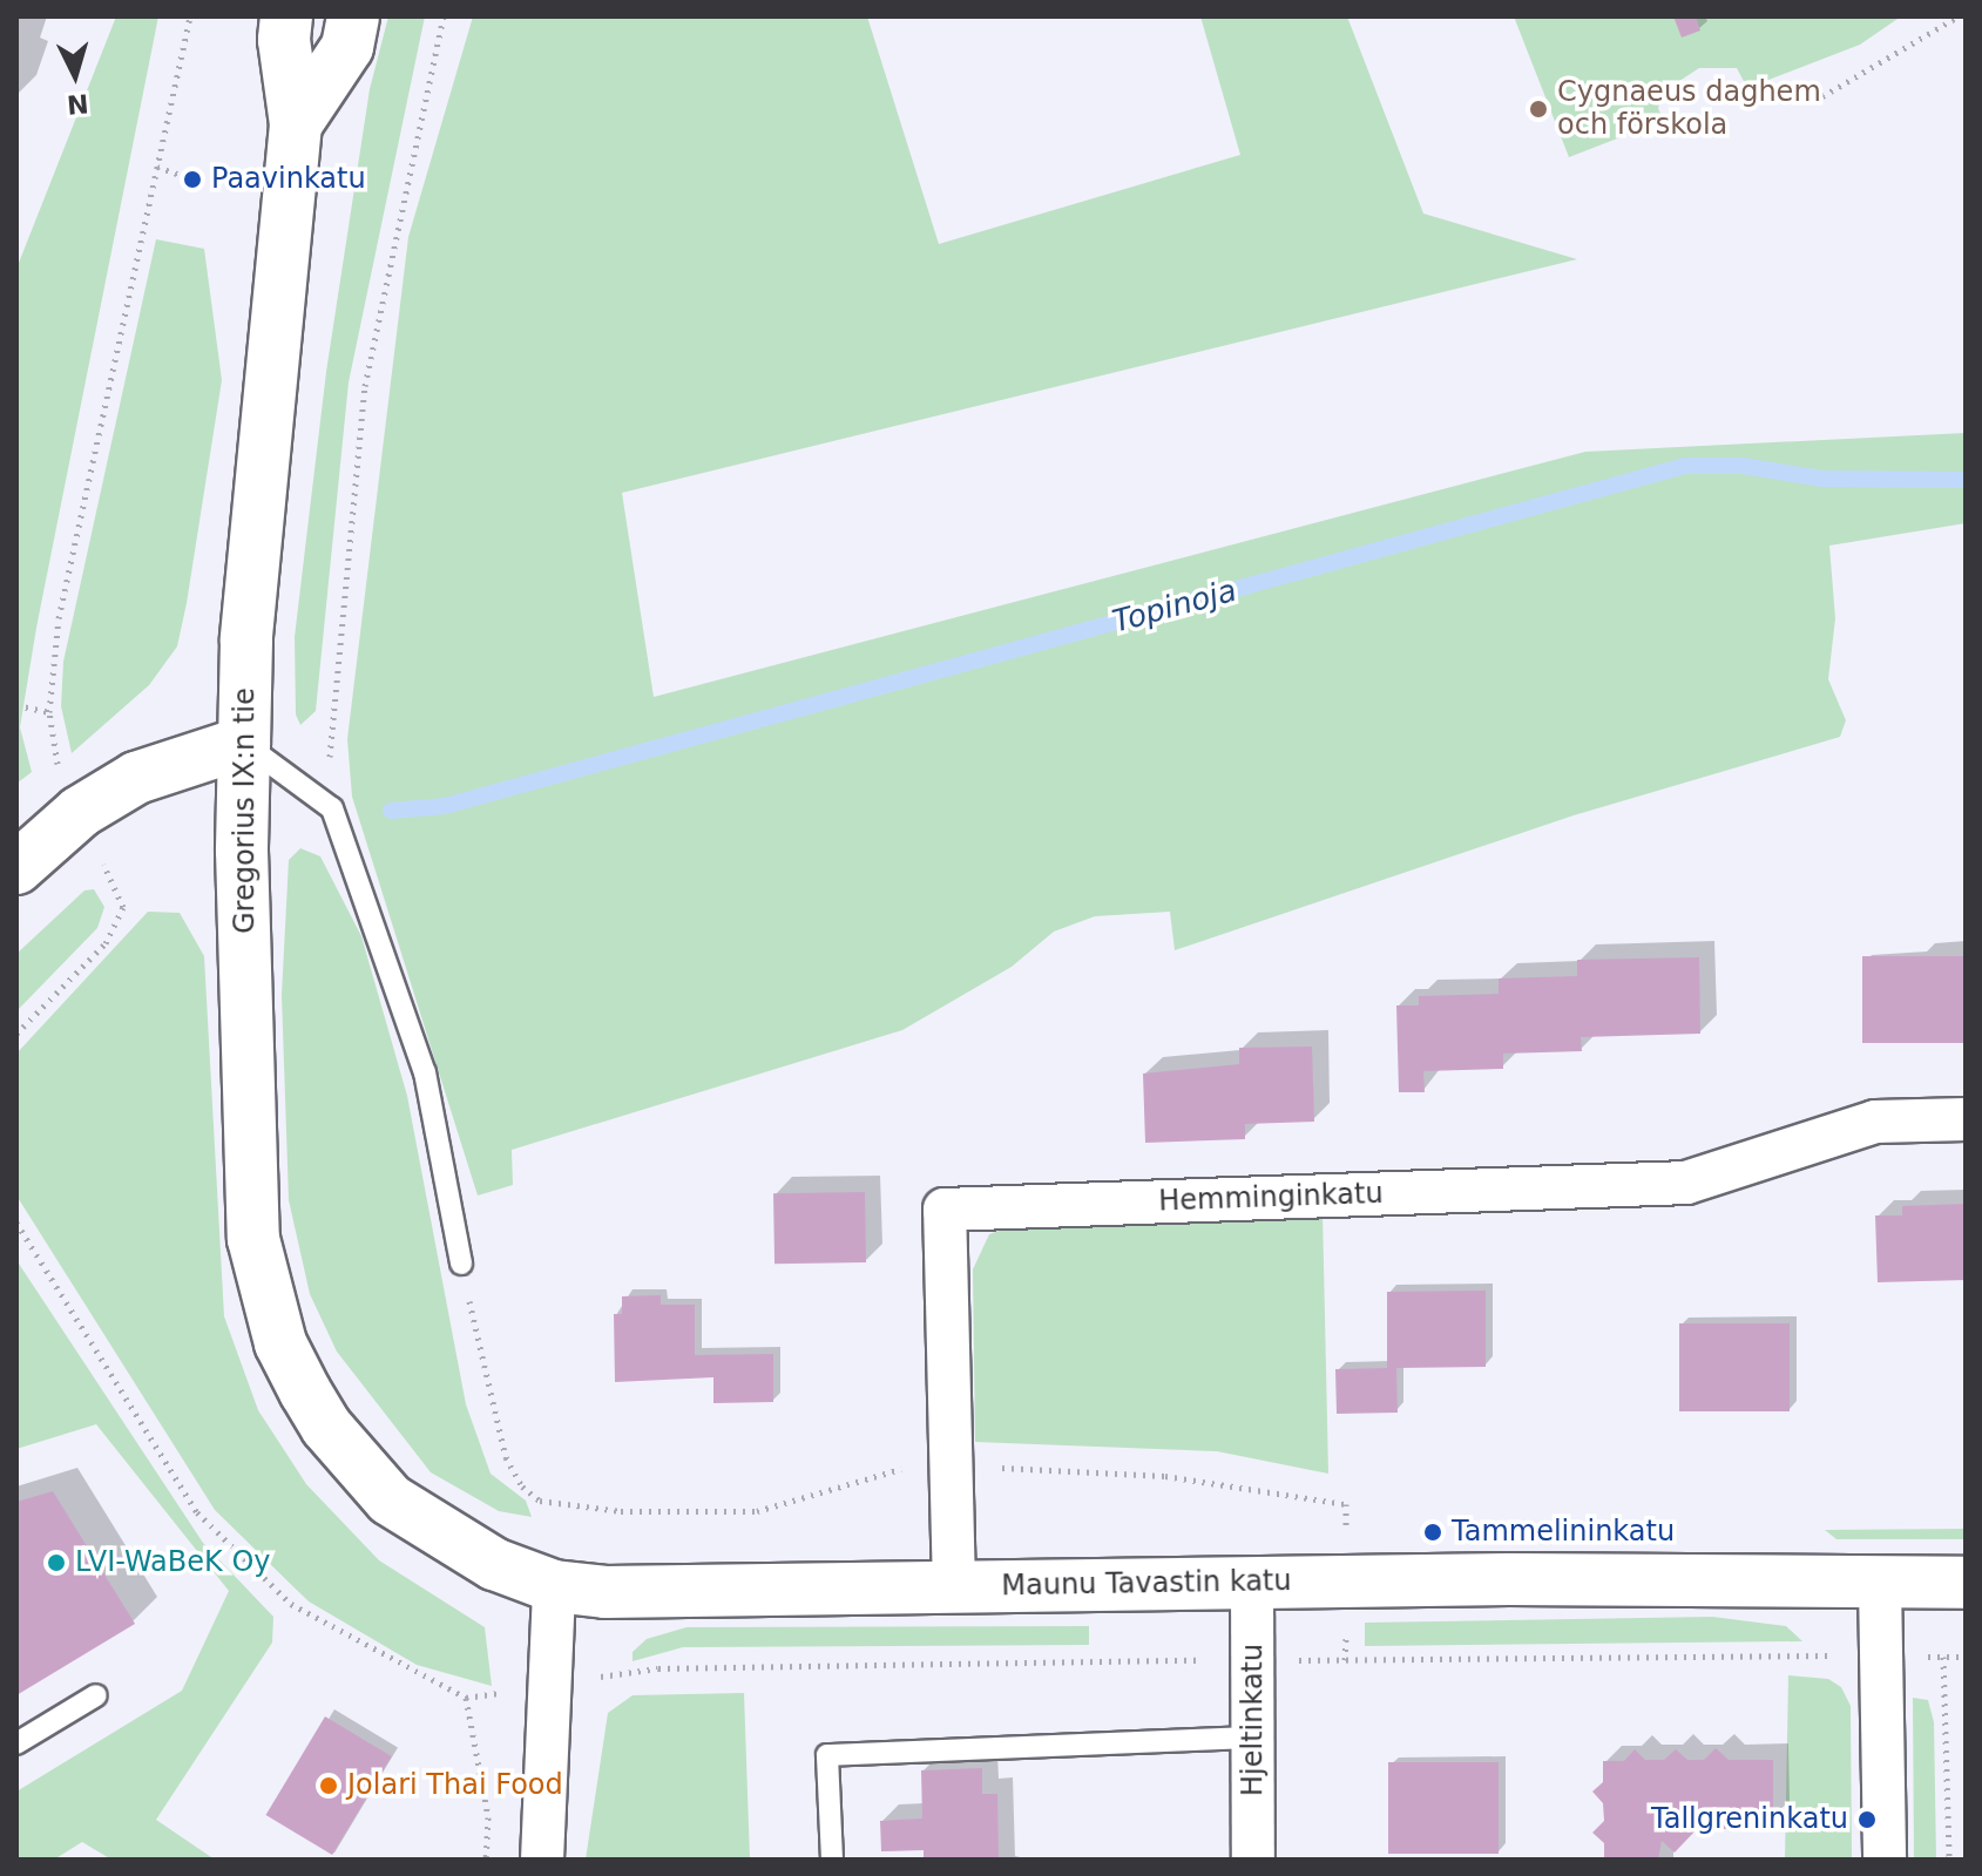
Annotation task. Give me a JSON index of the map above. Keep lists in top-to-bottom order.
{
  "streets": {
    "street": [
      "Gregorius IX:n tie",
      "Hemminginkatu",
      "Maunu Tavastin katu",
      "Hjeltinkatu"
    ]
  },
  "crossings": [
    ["Gregorius IX:n tie", "Maunu Tavastin katu"],
    ["Hemminginkatu", "Maunu Tavastin katu"],
    ["Maunu Tavastin katu", "Hjeltinkatu"]
  ],
  "water": ["Topinoja"],
  "places": [
    "Cygnaeus daghem och förskola",
    "Paavinkatu",
    "Tammelininkatu",
    "LVI-WaBeK Oy",
    "Jolari Thai Food",
    "Tallgreninkatu"
  ],
  "north": "bottom"
}
